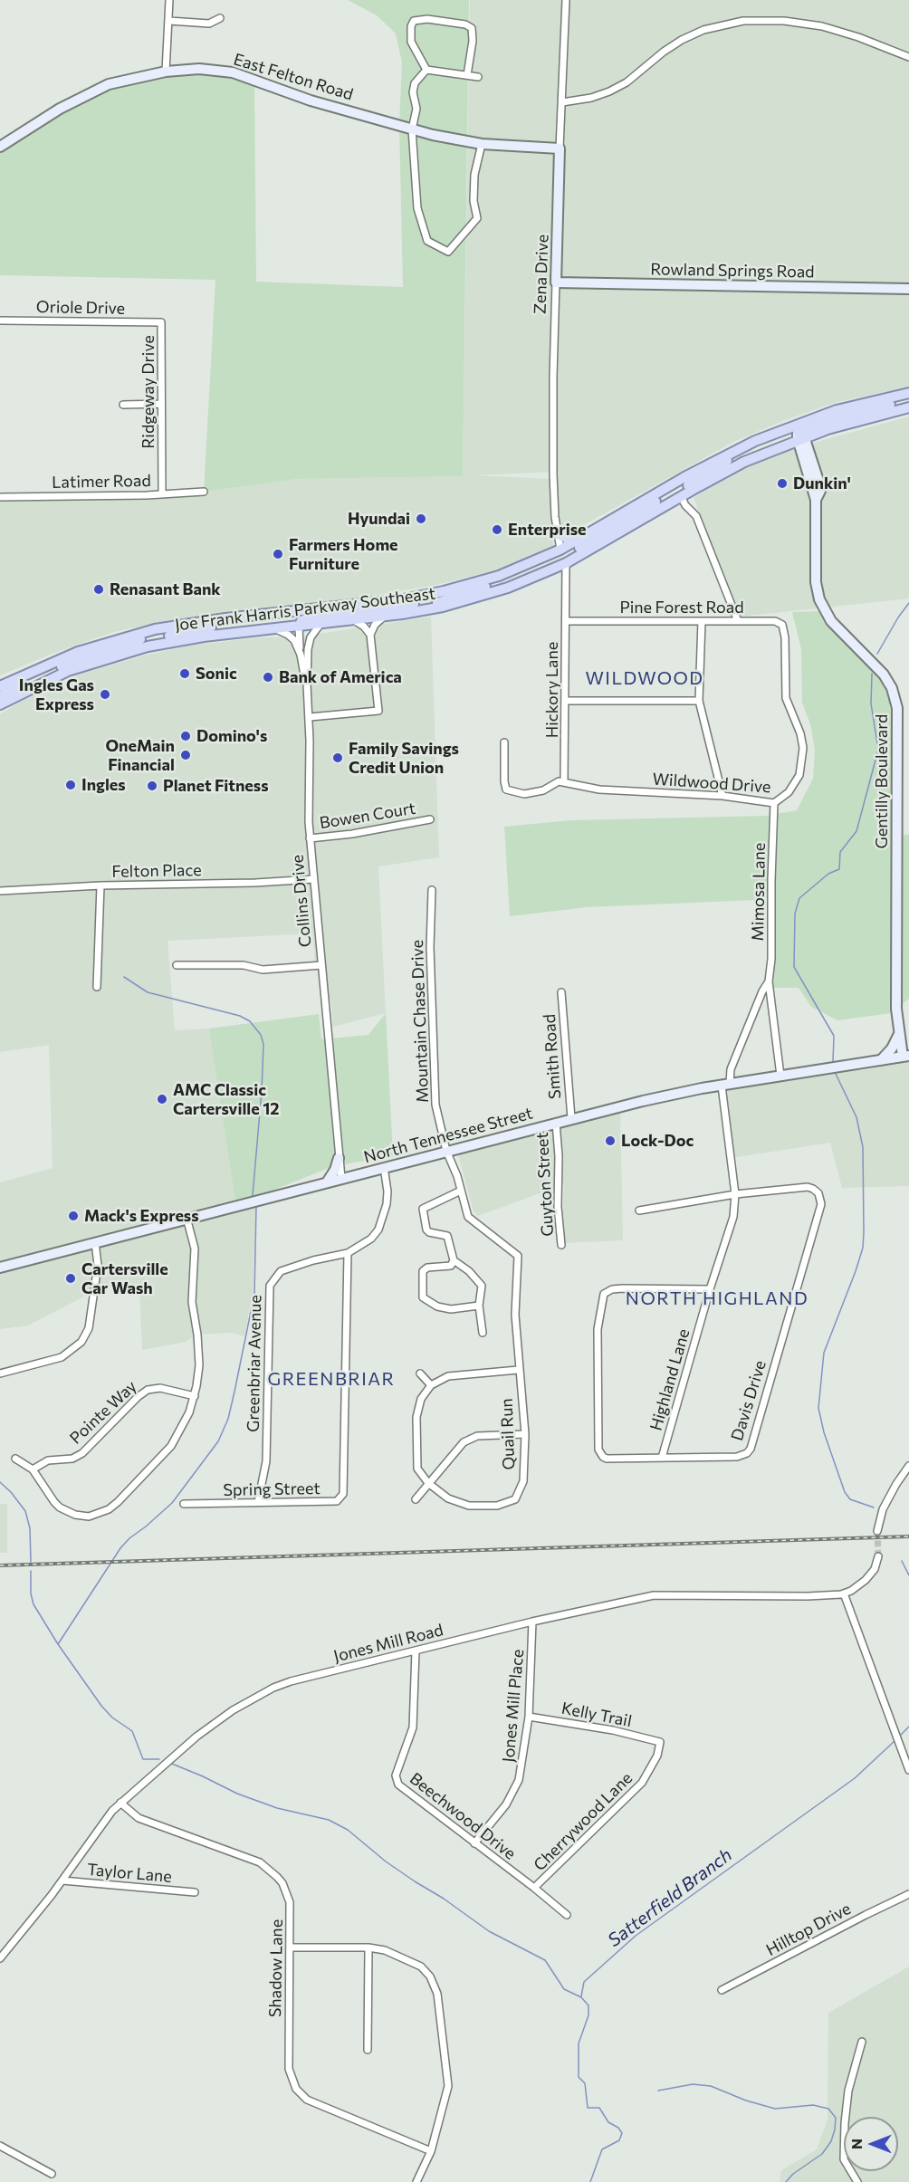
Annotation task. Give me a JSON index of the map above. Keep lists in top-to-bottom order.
{
  "streets": {
    "main road": ["Joe Frank Harris Parkway Southeast"],
    "street": [
      "East Felton Road",
      "Rowland Springs Road",
      "Zena Drive",
      "Oriole Drive",
      "Ridgeway Drive",
      "Latimer Road",
      "Pine Forest Road",
      "Hickory Lane",
      "Gentilly Boulevard",
      "Wildwood Drive",
      "Bowen Court",
      "Felton Place",
      "Mimosa Lane",
      "Collins Drive",
      "Mountain Chase Drive",
      "Smith Road",
      "North Tennessee Street",
      "Guyton Street",
      "Greenbriar Avenue",
      "Highland Lane",
      "Davis Drive",
      "Pointe Way",
      "Quail Run",
      "Spring Street",
      "Jones Mill Road",
      "Jones Mill Place",
      "Kelly Trail",
      "Beechwood Drive",
      "Cherrywood Lane",
      "Taylor Lane",
      "Hilltop Drive",
      "Shadow Lane"
    ]
  },
  "crossings": [
    ["East Felton Road", "Zena Drive"],
    ["Rowland Springs Road", "Zena Drive"],
    ["Zena Drive", "Joe Frank Harris Parkway Southeast"],
    ["Oriole Drive", "Ridgeway Drive"],
    ["Ridgeway Drive", "Latimer Road"],
    ["Pine Forest Road", "Hickory Lane"],
    ["Pine Forest Road", "Wildwood Drive"],
    ["Joe Frank Harris Parkway Southeast", "Hickory Lane"],
    ["Joe Frank Harris Parkway Southeast", "Gentilly Boulevard"],
    ["Joe Frank Harris Parkway Southeast", "Collins Drive"],
    ["Hickory Lane", "Wildwood Drive"],
    ["Gentilly Boulevard", "North Tennessee Street"],
    ["Wildwood Drive", "Mimosa Lane"],
    ["Bowen Court", "Collins Drive"],
    ["Felton Place", "Collins Drive"],
    ["Mimosa Lane", "North Tennessee Street"],
    ["Mimosa Lane", "Highland Lane"],
    ["Collins Drive", "North Tennessee Street"],
    ["Mountain Chase Drive", "North Tennessee Street"],
    ["Mountain Chase Drive", "Quail Run"],
    ["Smith Road", "North Tennessee Street"],
    ["North Tennessee Street", "Guyton Street"],
    ["North Tennessee Street", "Greenbriar Avenue"],
    ["North Tennessee Street", "Highland Lane"],
    ["North Tennessee Street", "Quail Run"],
    ["Greenbriar Avenue", "Spring Street"],
    ["Highland Lane", "Davis Drive"],
    ["Jones Mill Road", "Jones Mill Place"],
    ["Jones Mill Road", "Beechwood Drive"],
    ["Jones Mill Road", "Taylor Lane"],
    ["Jones Mill Road", "Shadow Lane"],
    ["Jones Mill Place", "Kelly Trail"],
    ["Jones Mill Place", "Beechwood Drive"],
    ["Kelly Trail", "Cherrywood Lane"],
    ["Beechwood Drive", "Cherrywood Lane"]
  ],
  "districts": ["WILDWOOD", "NORTH HIGHLAND", "GREENBRIAR"],
  "water": ["Satterfield Branch"],
  "places": [
    "Dunkin'",
    "Hyundai",
    "Enterprise",
    "Farmers Home Furniture",
    "Renasant Bank",
    "Sonic",
    "Bank of America",
    "Ingles Gas Express",
    "Domino's",
    "OneMain Financial",
    "Family Savings Credit Union",
    "Ingles",
    "Planet Fitness",
    "AMC Classic Cartersville 12",
    "Lock-Doc",
    "Mack's Express",
    "Cartersville Car Wash"
  ],
  "north": "left"
}
